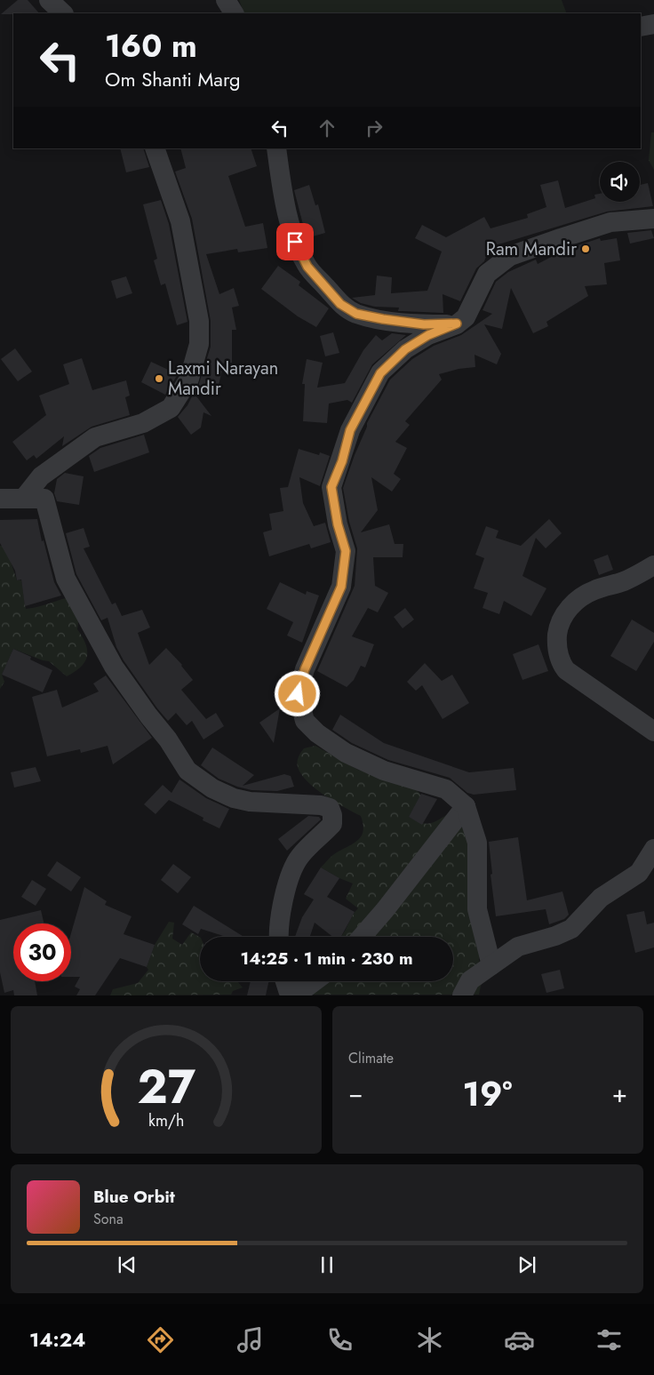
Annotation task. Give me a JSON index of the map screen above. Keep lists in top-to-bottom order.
{
  "places": ["Ram Mandir", "Laxmi Narayan Mandir"],
  "page": {
    "turn": ["160 m", "Om Shanti Marg"],
    "limit": "30",
    "trip": "14:25 · 1 min · 230 m",
    "tile": "Climate",
    "heat": ["−", "19°", "+"],
    "song": ["Blue Orbit", "Sona"],
    "tabs": "14:24",
    "gauge": ["27", "km/h"]
  }
}
